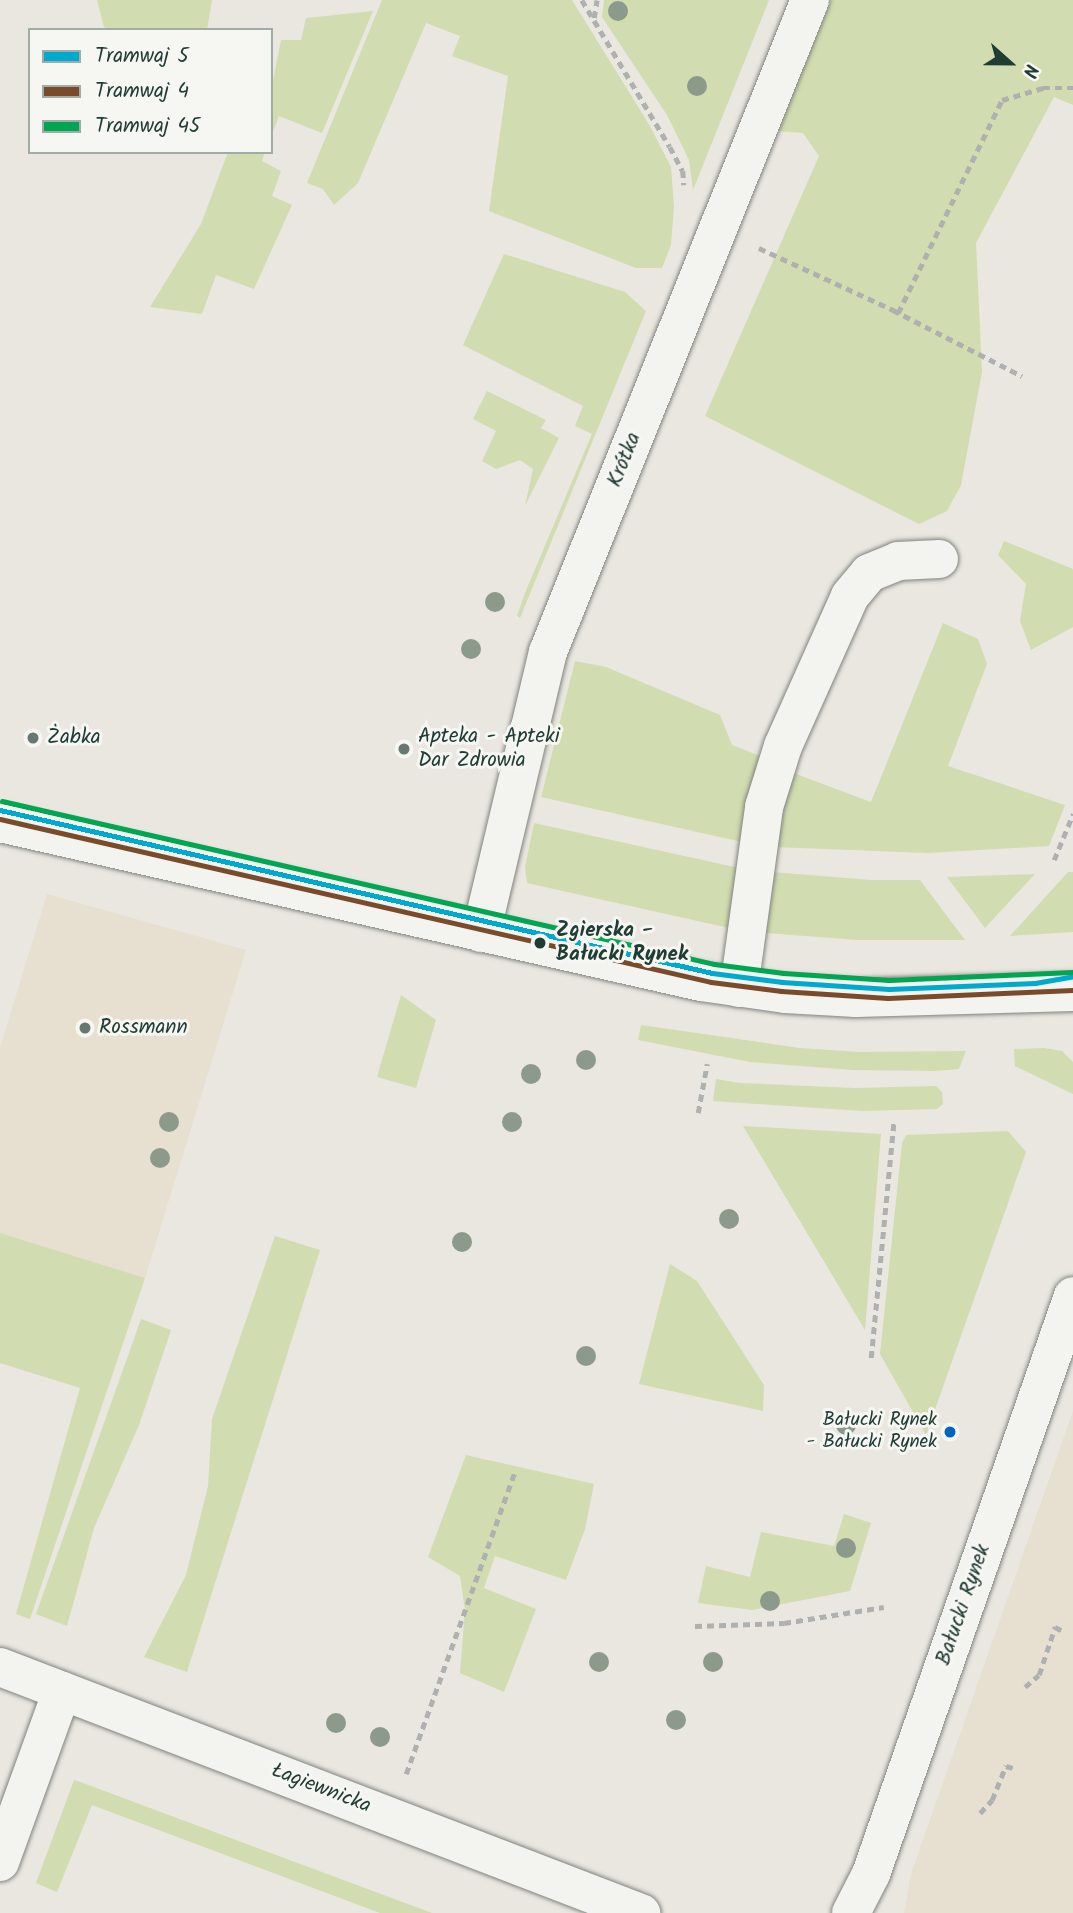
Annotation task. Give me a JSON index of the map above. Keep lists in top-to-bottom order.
{
  "streets": {
    "street": ["Krótka", "Bałucki Rynek", "Łagiewnicka"]
  },
  "places": [
    "Żabka",
    "Apteka - Apteki Dar Zdrowia",
    "Zgierska - Bałucki Rynek",
    "Rossmann",
    "Bałucki Rynek - Bałucki Rynek"
  ],
  "lines": ["tram line 45", "tram line 5", "tram line 4"],
  "legend": ["Tramwaj 5", "Tramwaj 4", "Tramwaj 45"],
  "north": "right"
}
